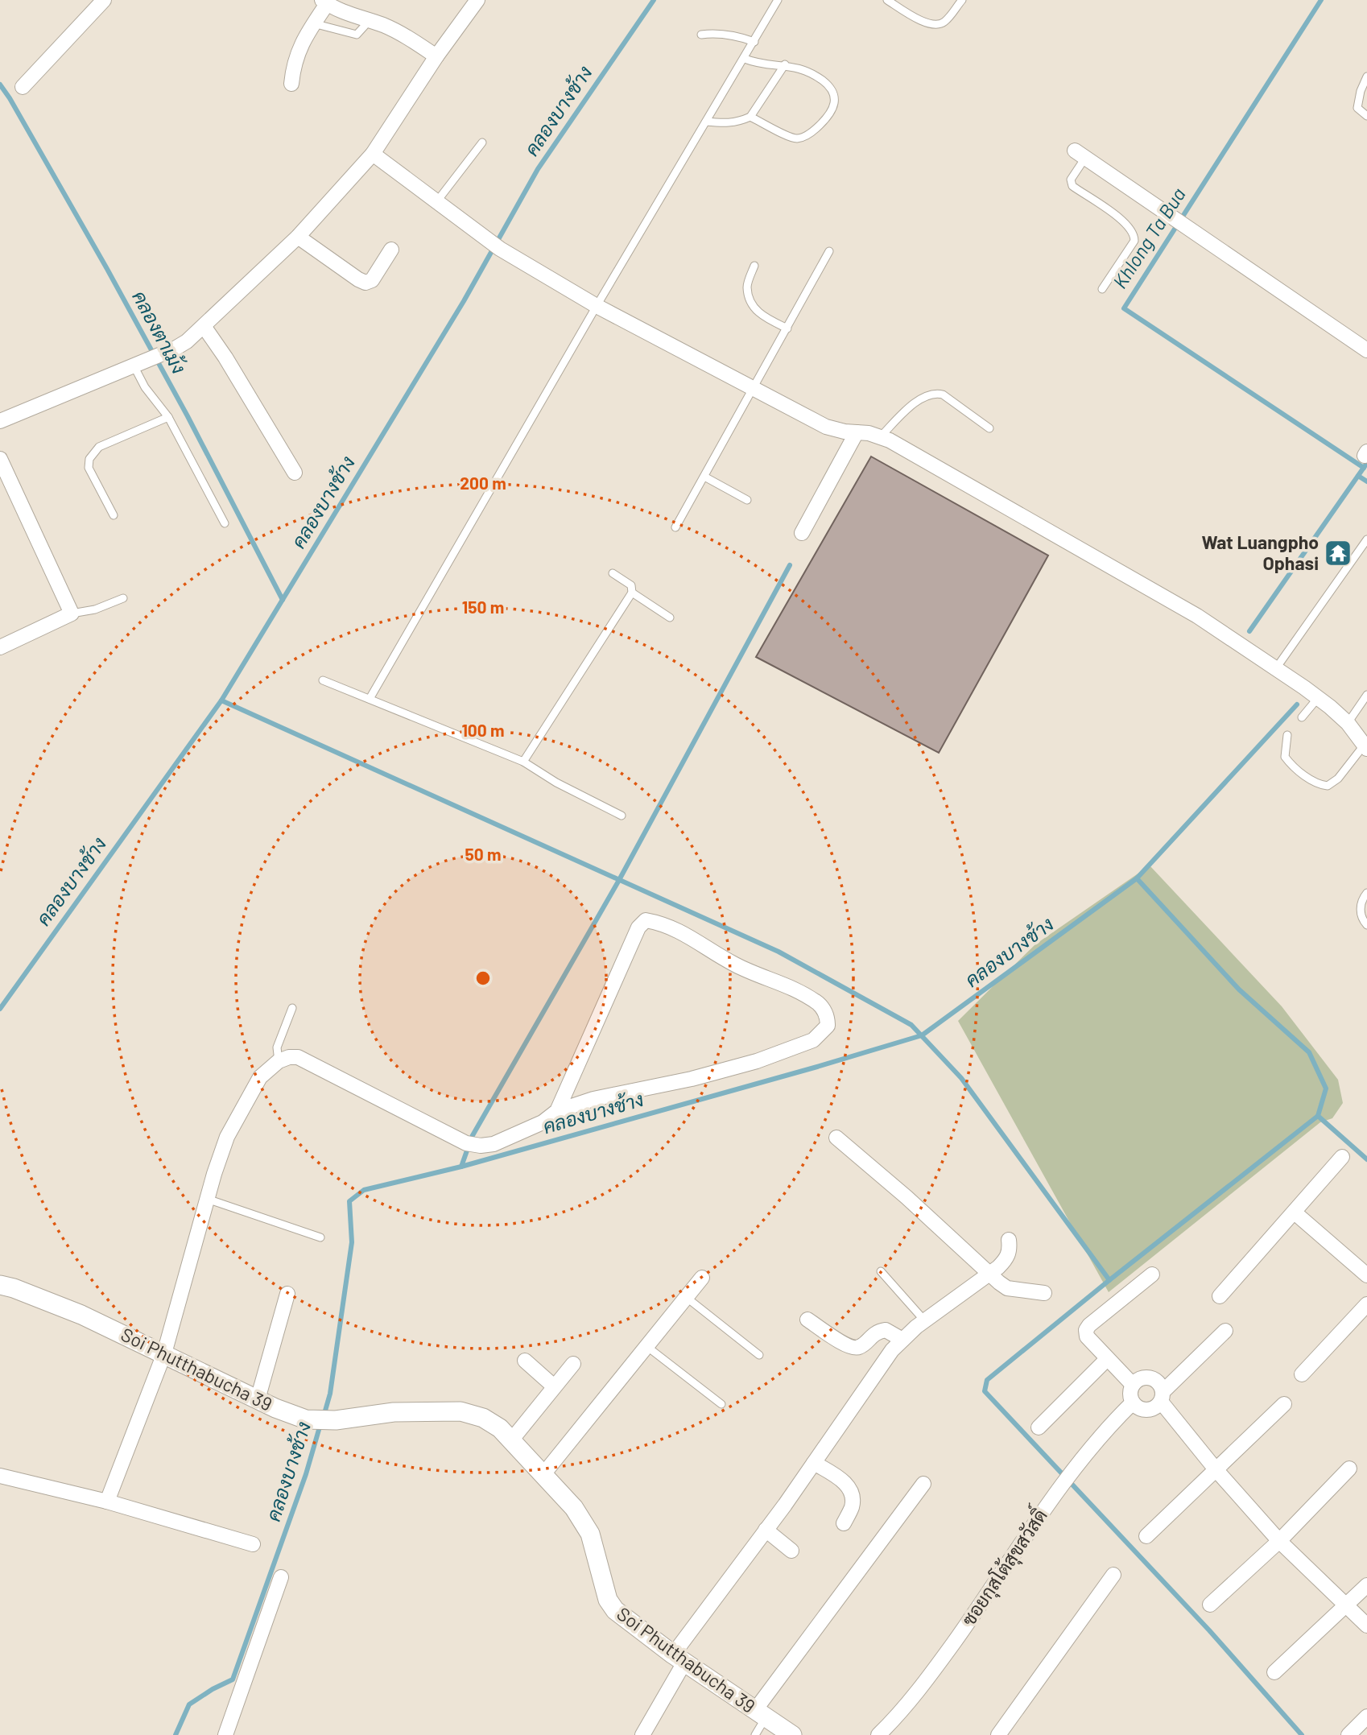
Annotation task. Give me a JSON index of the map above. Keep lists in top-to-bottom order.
{
  "streets": {
    "street": ["Soi Phutthabucha 39", "ซอยกุสโต้สุขสวัสดิ์"]
  },
  "water": ["คลองบางช้าง", "Khlong Ta Bua", "คลองตาเม้ง"],
  "places": {
    "temple": ["Wat Luangpho Ophasi"]
  },
  "rings": [
    "200 m",
    "150 m",
    "100 m",
    "50 m"
  ]
}
